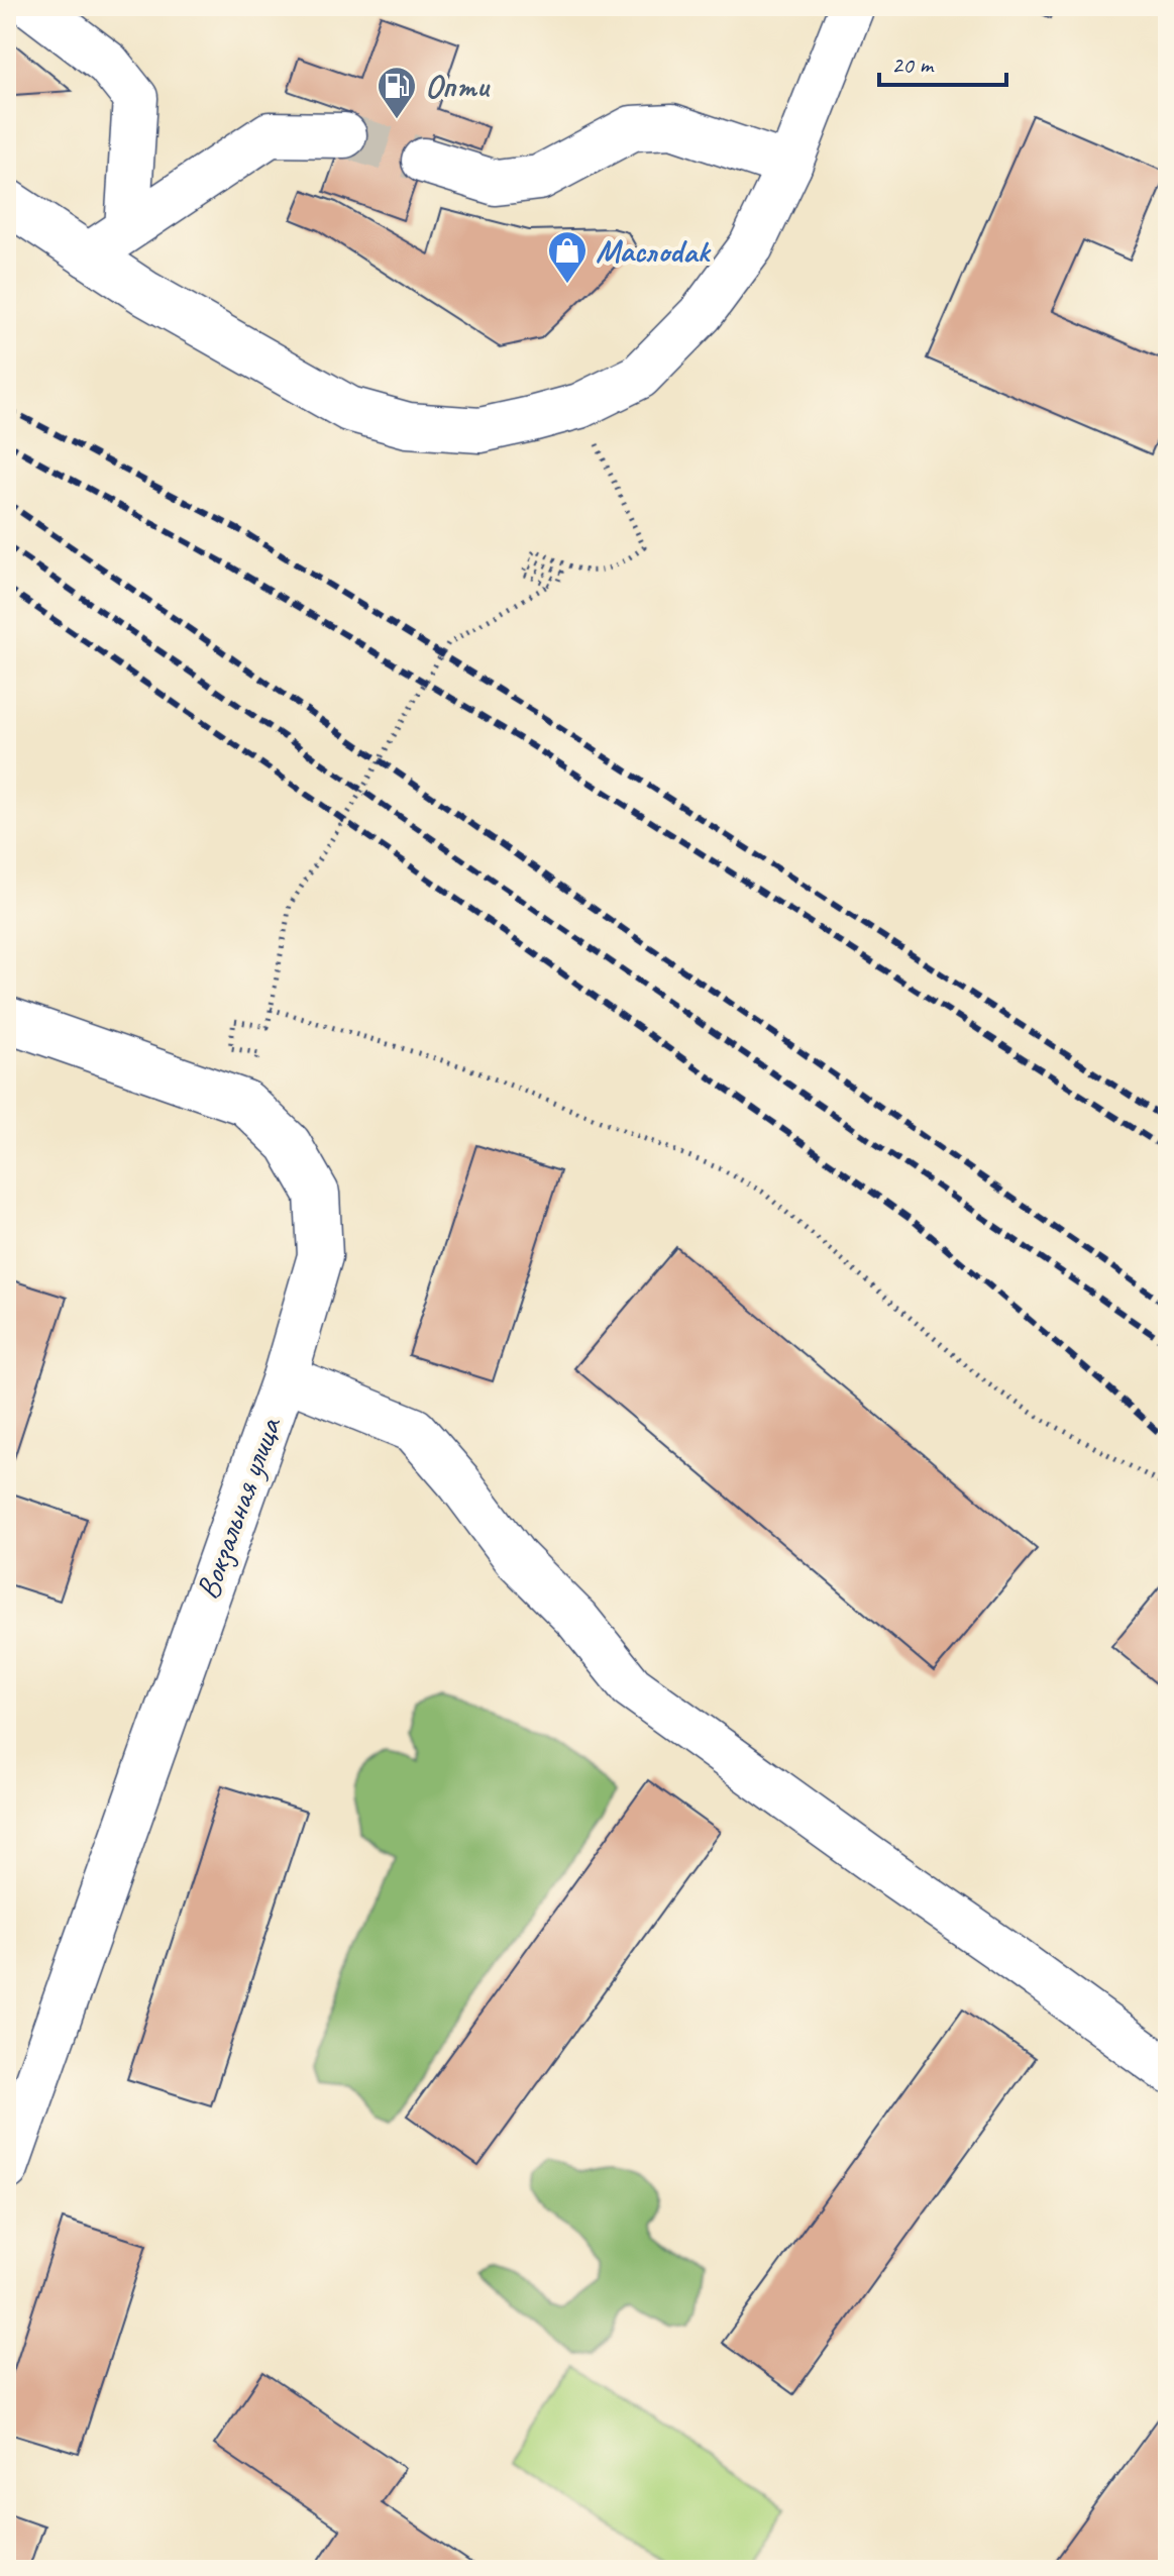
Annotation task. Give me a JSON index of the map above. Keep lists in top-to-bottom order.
{
  "streets": {
    "main road": ["Вокзальная улица"]
  },
  "places": {
    "fuel station": ["Опти"],
    "shop": ["Mаслоdak"]
  },
  "scale_bar": "20 m"
}
